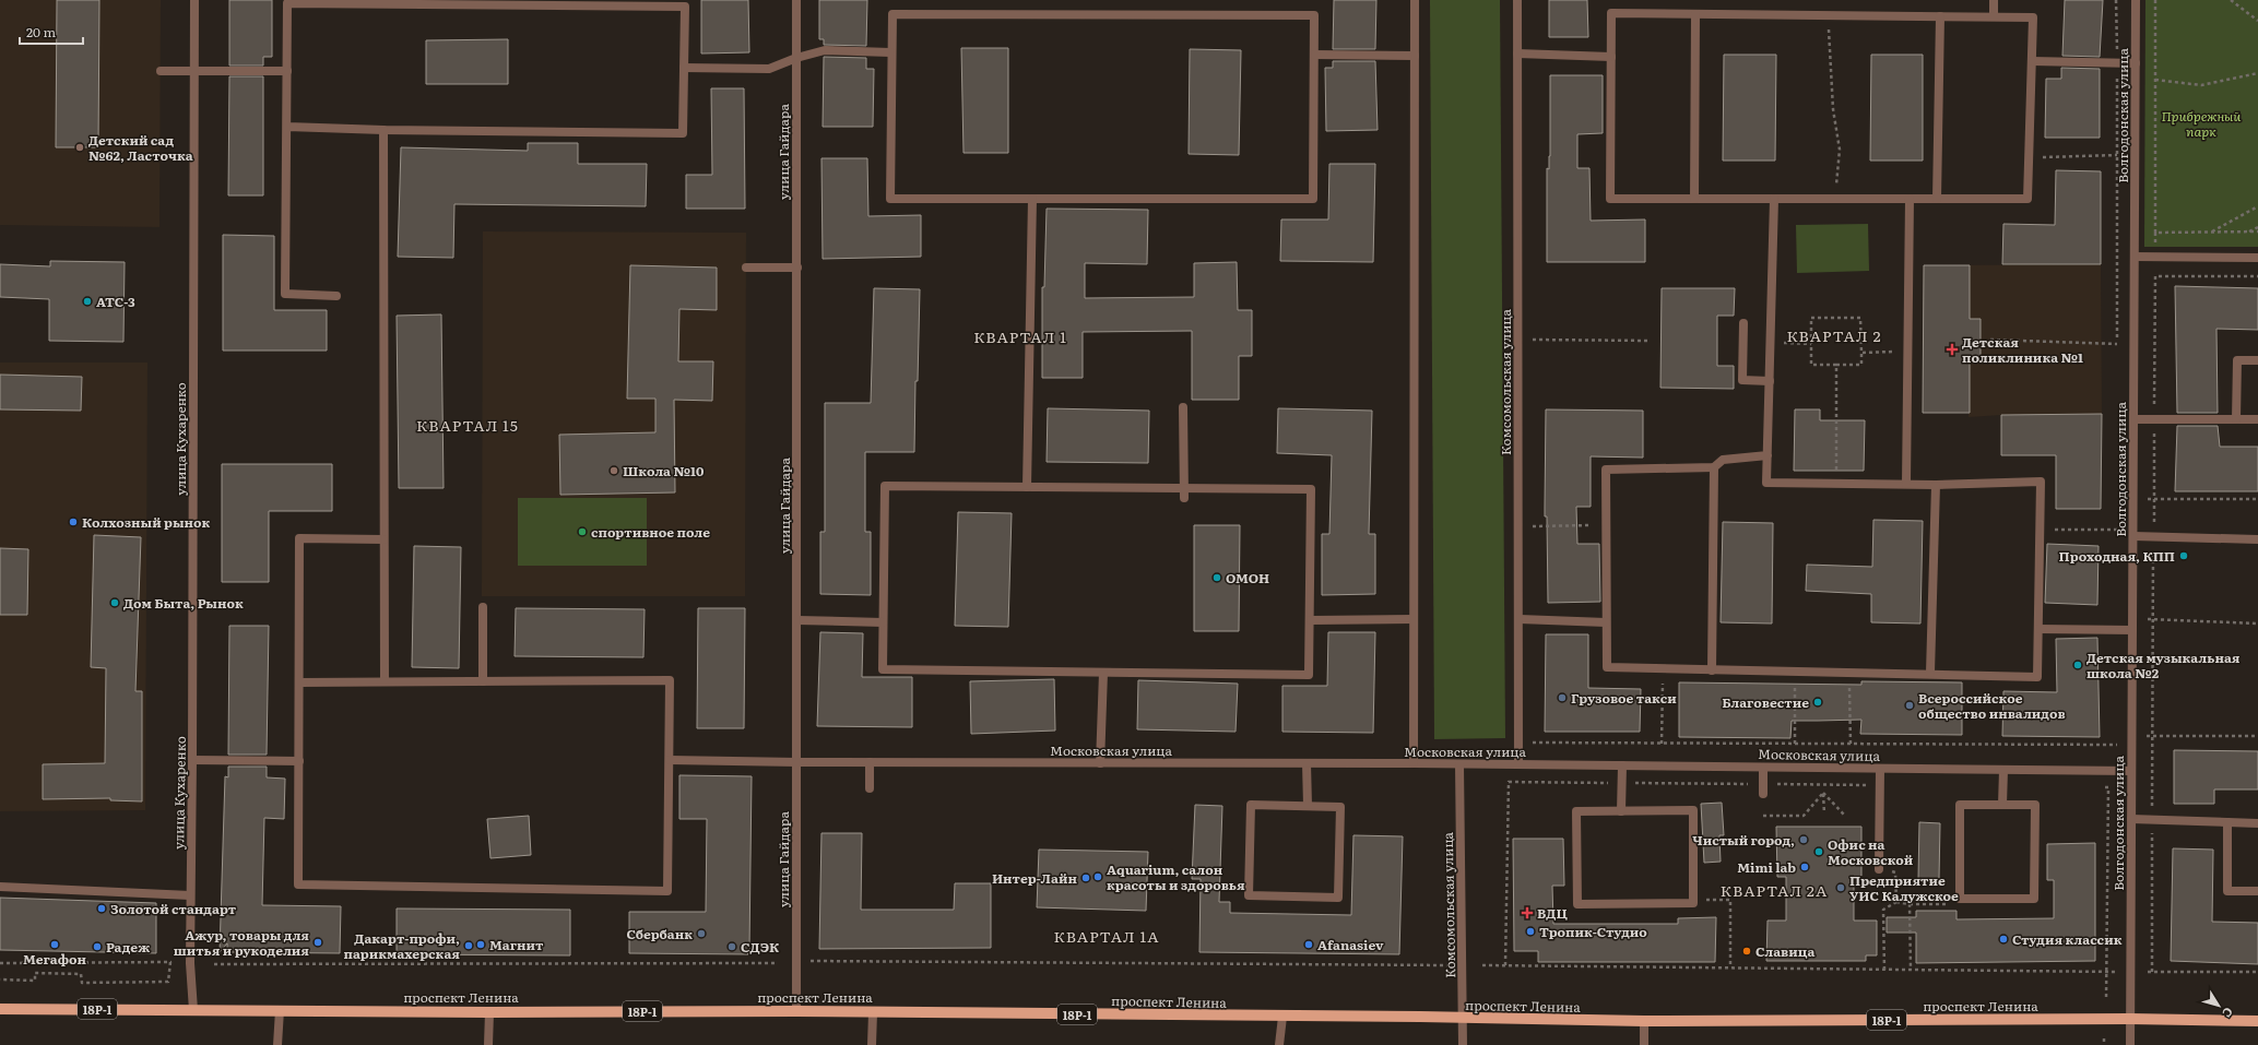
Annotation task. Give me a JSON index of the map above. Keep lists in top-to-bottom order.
{
  "streets": {
    "main road": ["проспект Ленина", "18Р-1"],
    "street": [
      "Волгодонская улица",
      "улица Гайдара",
      "Комсомольская улица",
      "улица Кухаренко",
      "Московская улица"
    ]
  },
  "crossings": [
    ["Волгодонская улица", "Московская улица"],
    ["Волгодонская улица", "проспект Ленина"],
    ["улица Гайдара", "Московская улица"],
    ["улица Гайдара", "проспект Ленина"],
    ["Комсомольская улица", "Московская улица"],
    ["Комсомольская улица", "проспект Ленина"],
    ["улица Кухаренко", "проспект Ленина"]
  ],
  "districts": [
    "КВАРТАЛ 2",
    "КВАРТАЛ 1",
    "КВАРТАЛ 15",
    "КВАРТАЛ 2А",
    "КВАРТАЛ 1А"
  ],
  "parks": ["Прибрежный парк"],
  "places": {
    "other": [
      "Детский сад №62, Ласточка",
      "АТС-3",
      "Школа №10",
      "Колхозный рынок",
      "спортивное поле",
      "Проходная, КПП",
      "ОМОН",
      "Дом Быта, Рынок",
      "Детская музыкальная школа №2",
      "Грузовое такси",
      "Благовестие",
      "Всероссийское общество инвалидов",
      "Чистый город,",
      "Офис на Московской",
      "Mimi lab",
      "Aquarium, салон красоты и здоровья",
      "Интер-Лайн",
      "Предприятие УИС Калужское",
      "Золотой стандарт",
      "Тропик-Студио",
      "Сбербанк",
      "Студия классик",
      "Ажур, товары для шитья и рукоделия",
      "Мегафон",
      "Магнит",
      "Afanasiev",
      "Дакарт-профи, парикмахерская",
      "Радеж",
      "СДЭК",
      "Славица"
    ],
    "health": ["Детская поликлиника №1", "ВДЦ"]
  },
  "scale_bar": "20 m",
  "north": "bottom right"
}
